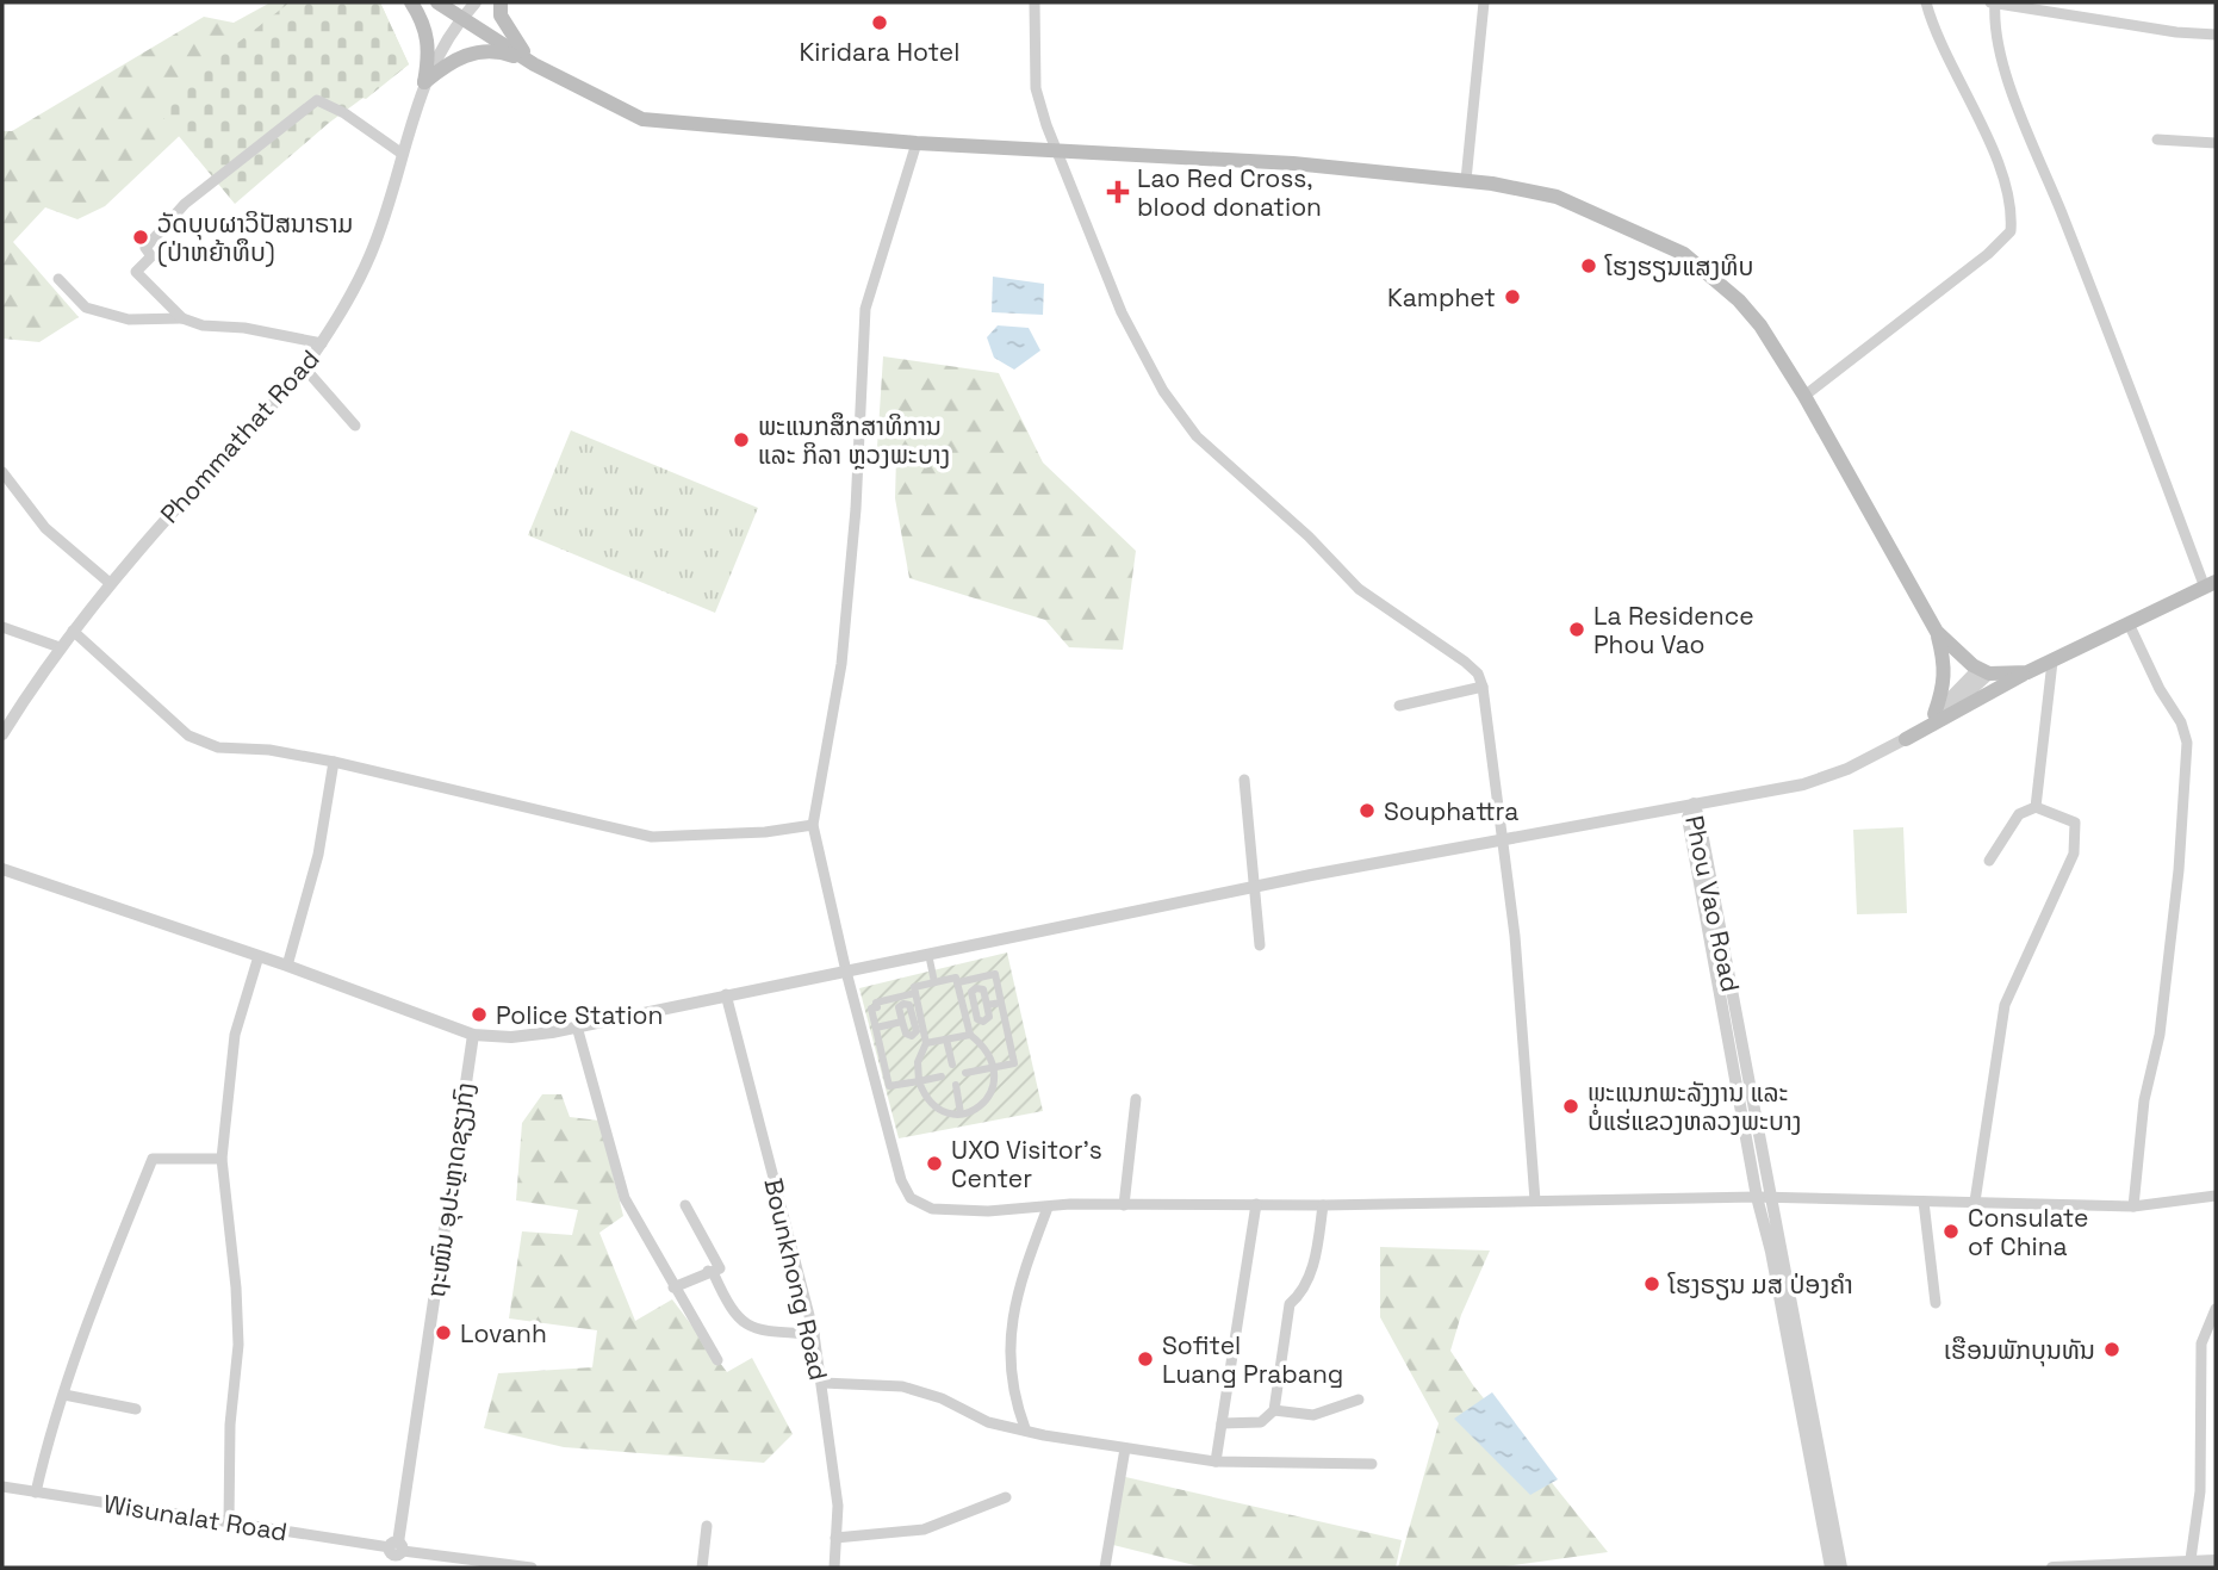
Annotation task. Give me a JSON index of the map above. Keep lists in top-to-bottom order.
{
  "streets": {
    "street": [
      "Phommathat Road",
      "Phou Vao Road",
      "ຖະໜົນ ອຸປະຫຼາດຊຽງກົງ",
      "Bounkhong Road",
      "Wisunalat Road"
    ]
  },
  "crossings": [
    ["ຖະໜົນ ອຸປະຫຼາດຊຽງກົງ", "Wisunalat Road"]
  ],
  "places": {
    "other": [
      "Kiridara Hotel",
      "ວັດບຸບຜາວິປັສນາຣາມ (ປ່າຫຍ້າທຶບ)",
      "ໂຮງຮຽນແສງທິບ",
      "Kamphet",
      "ພະແນກສຶກສາທິການ ແລະ ກິລາ ຫຼວງພະບາງ",
      "La Residence Phou Vao",
      "Souphattra",
      "Police Station",
      "ພະແນກພະລັງງານ ແລະ ບໍ່ແຮ່ແຂວງຫລວງພະບາງ",
      "UXO Visitor's Center",
      "Consulate of China",
      "ໂຮງຣຽນ ມສ ປ່ອງຄຳ",
      "Lovanh",
      "ເຮືອນພັກບຸນທັນ",
      "Sofitel Luang Prabang"
    ],
    "health": ["Lao Red Cross, blood donation"]
  }
}
